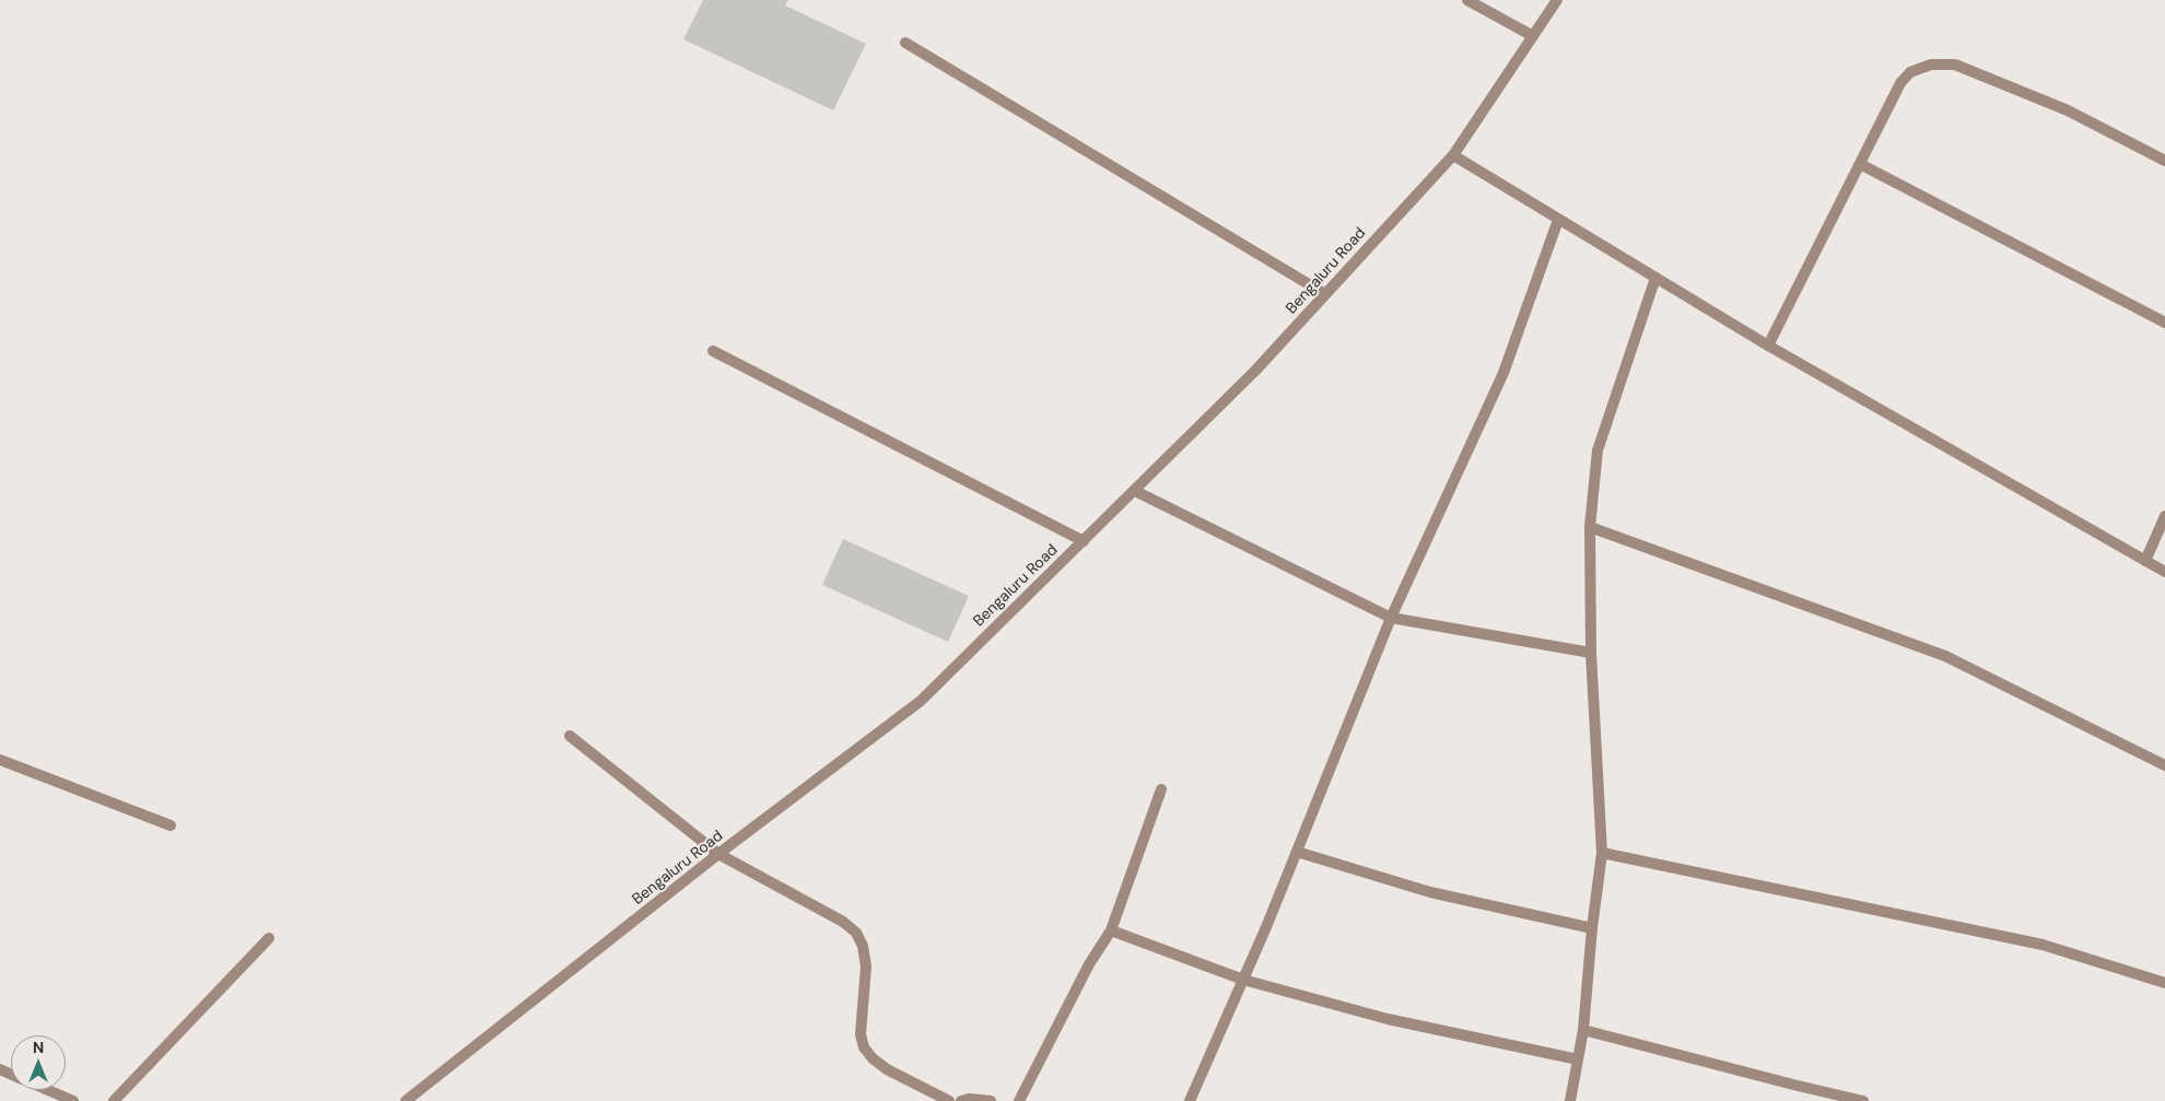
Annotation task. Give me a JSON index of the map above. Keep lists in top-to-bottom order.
{
  "streets": {
    "street": ["Bengaluru Road"]
  },
  "north": "top"
}
